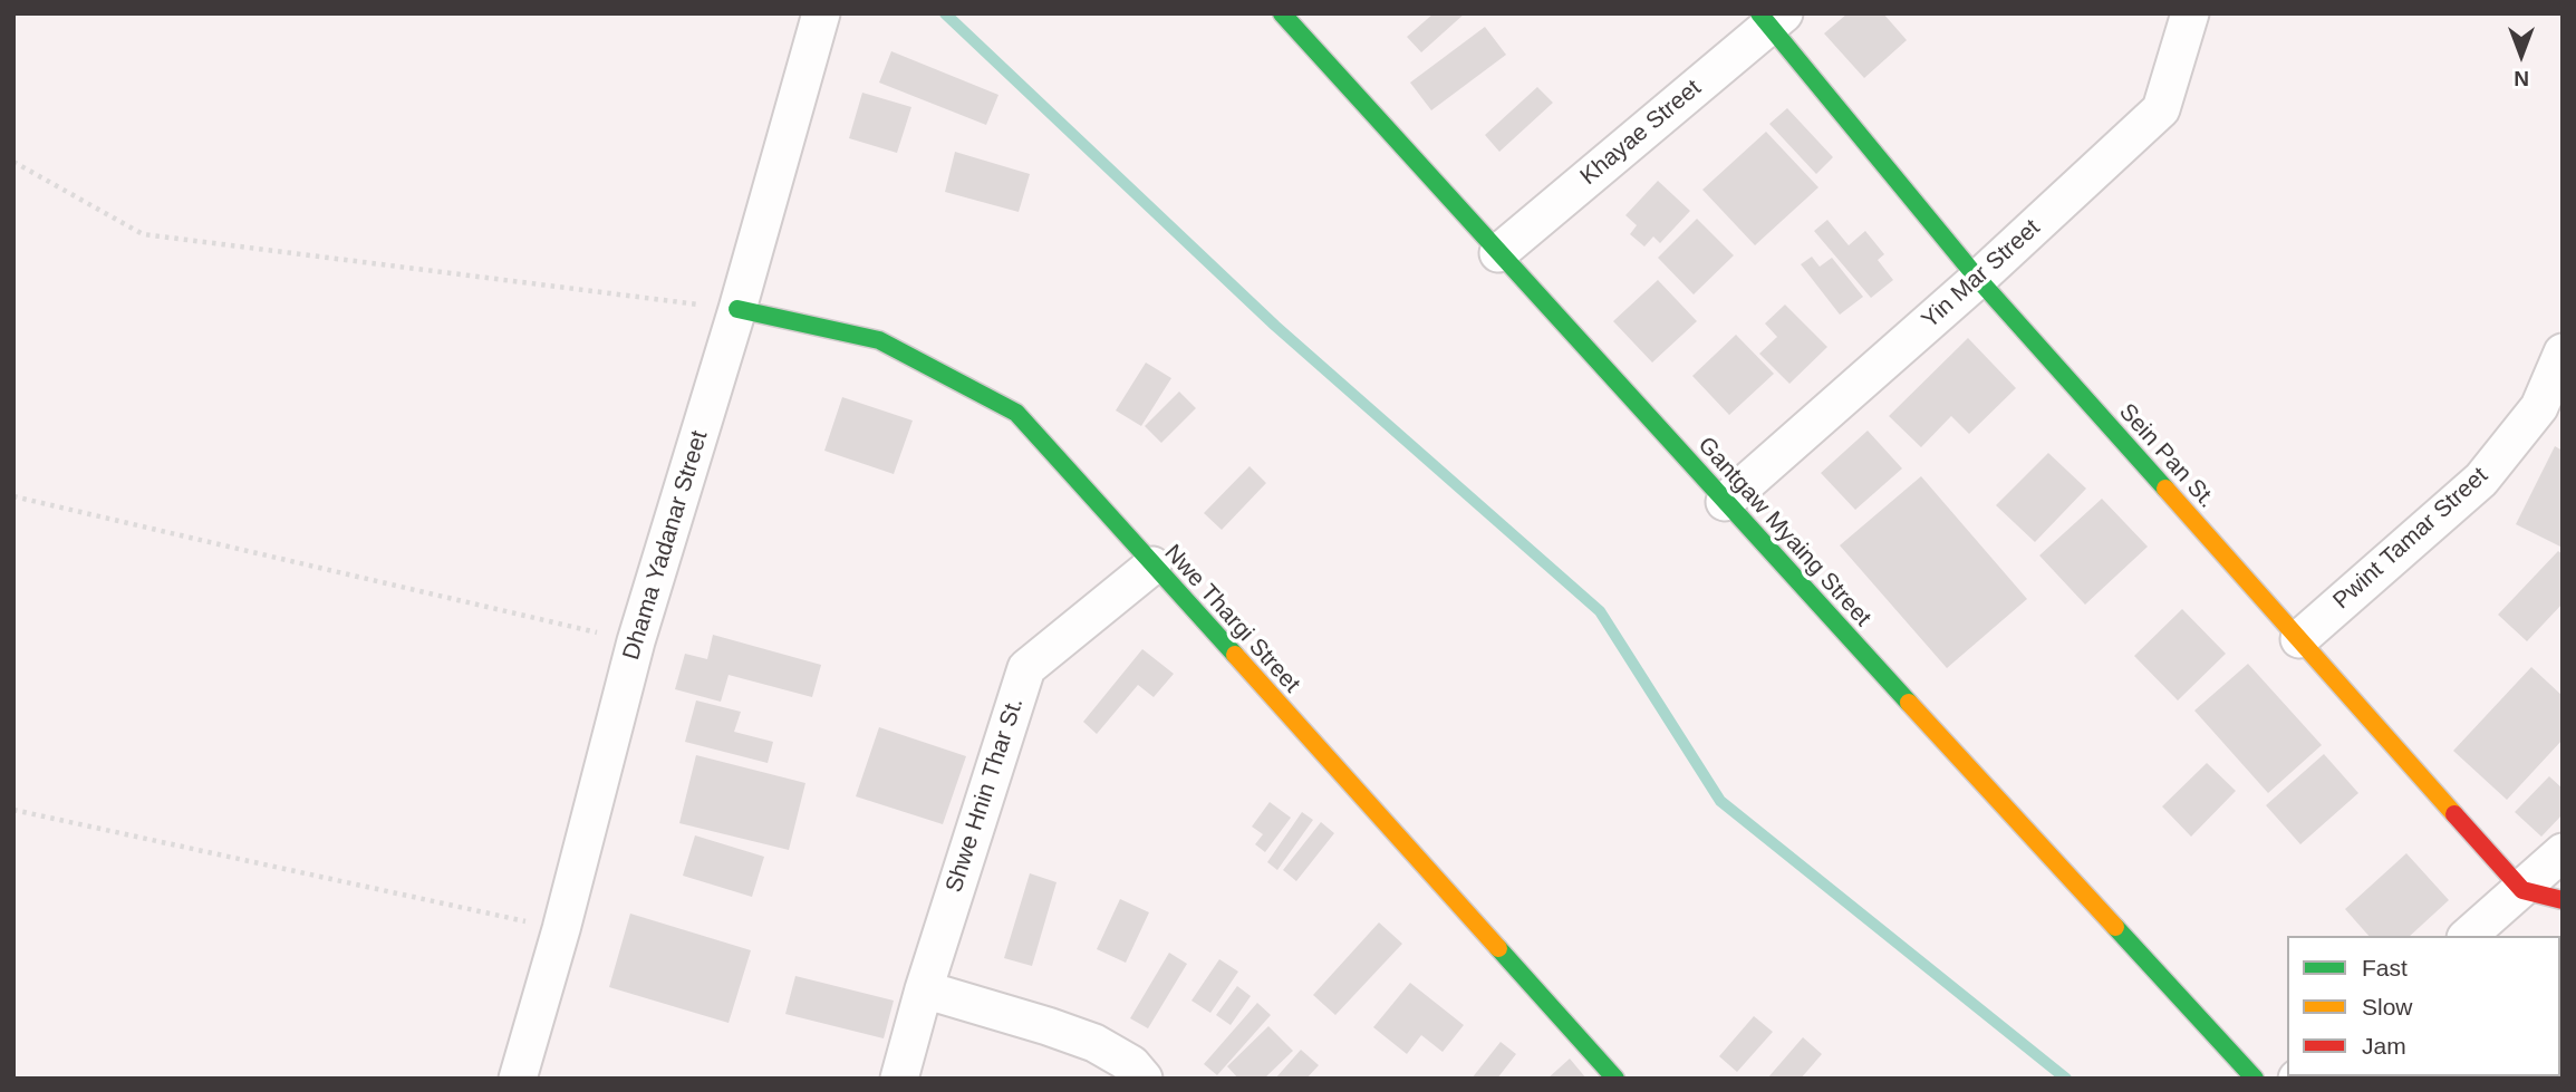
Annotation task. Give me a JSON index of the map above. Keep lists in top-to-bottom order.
{
  "streets": {
    "street": [
      "Khayae Street",
      "Yin Mar Street",
      "Sein Pan St.",
      "Gantgaw Myaing Street",
      "Pwint Tamar Street",
      "Dhama Yadanar Street",
      "Nwe Thargi Street",
      "Shwe Hnin Thar St."
    ]
  },
  "crossings": [
    ["Khayae Street", "Sein Pan St."],
    ["Khayae Street", "Gantgaw Myaing Street"],
    ["Yin Mar Street", "Sein Pan St."],
    ["Yin Mar Street", "Gantgaw Myaing Street"],
    ["Sein Pan St.", "Pwint Tamar Street"],
    ["Dhama Yadanar Street", "Nwe Thargi Street"],
    ["Nwe Thargi Street", "Shwe Hnin Thar St."]
  ],
  "legend": ["Fast", "Slow", "Jam"],
  "north": "bottom"
}
